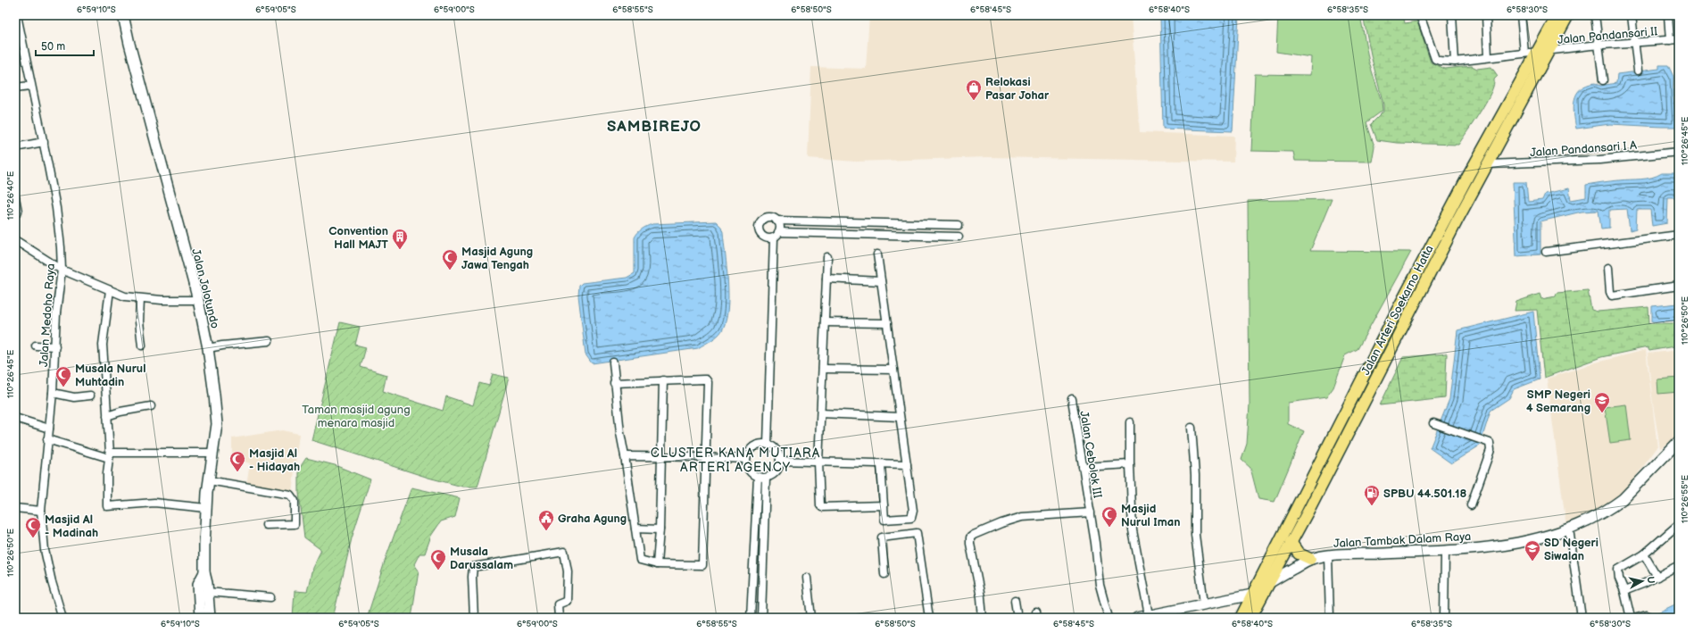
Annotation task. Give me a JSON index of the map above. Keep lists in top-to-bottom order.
{
  "streets": {
    "main road": ["Jalan Jolotundo", "Jalan Arteri Soekarno Hatta", "Jalan Tambak Dalam Raya"],
    "street": [
      "Jalan Pandansari II",
      "Jalan Pandansari I A",
      "Jalan Medoho Raya",
      "Jalan Cebolok III"
    ]
  },
  "crossings": [
    ["Jalan Pandansari II", "Jalan Arteri Soekarno Hatta"],
    ["Jalan Pandansari I A", "Jalan Arteri Soekarno Hatta"],
    ["Jalan Arteri Soekarno Hatta", "Jalan Tambak Dalam Raya"]
  ],
  "districts": ["SAMBIREJO", "CLUSTER KANA MUTIARA ARTERI AGENCY"],
  "parks": ["Taman masjid agung menara masjid"],
  "places": {
    "shop": ["Relokasi Pasar Johar"],
    "building": ["Convention Hall MAJT"],
    "mosque": [
      "Masjid Agung Jawa Tengah",
      "Musala Nurul Muhtadin",
      "Masjid Al - Hidayah",
      "Masjid Nurul Iman",
      "Masjid Al - Madinah",
      "Musala Darussalam"
    ],
    "school or university": ["SMP Negeri 4 Semarang", "SD Negeri Siwalan"],
    "fuel station": ["SPBU 44.501.18"],
    "public building": ["Graha Agung"]
  },
  "scale_bar": "50 m",
  "north": "right",
  "coordinates": [
    "6°59'10\"S",
    "6°59'05\"S",
    "6°59'00\"S",
    "6°58'55\"S",
    "6°58'50\"S",
    "6°58'45\"S",
    "6°58'40\"S",
    "6°58'35\"S",
    "6°58'30\"S",
    "110°26'45\"E",
    "110°26'40\"E",
    "110°26'50\"E",
    "110°26'55\"E"
  ]
}
